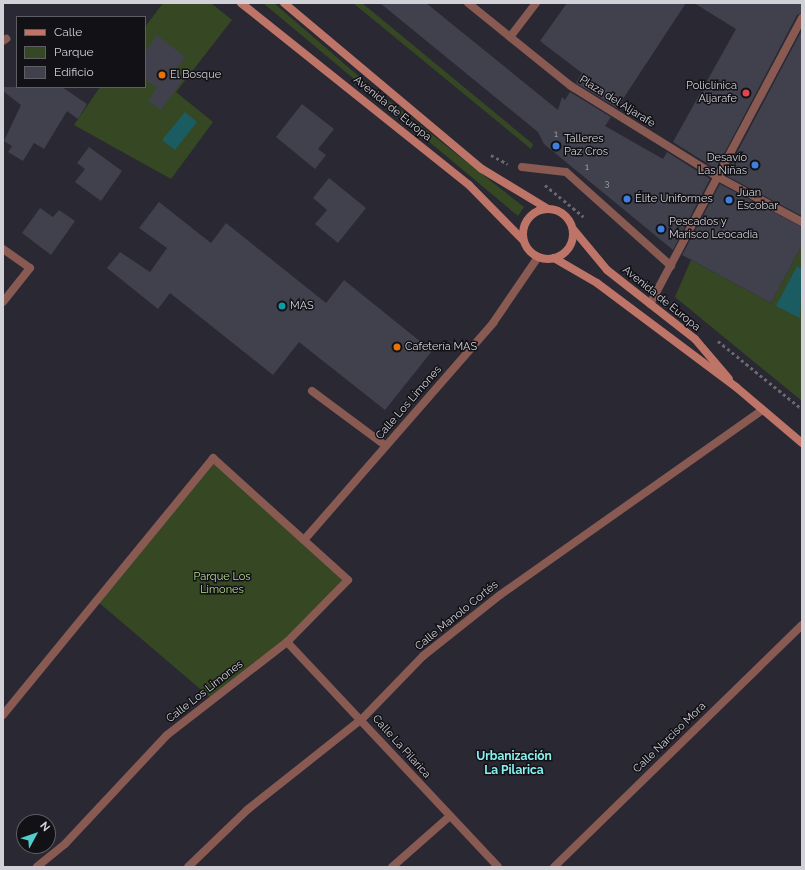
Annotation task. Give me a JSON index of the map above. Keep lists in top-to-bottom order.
{
  "streets": {
    "main road": ["Avenida de Europa"],
    "street": [
      "Plaza del Aljarafe",
      "Calle Los Limones",
      "Calle Manolo Cortés",
      "Calle Narciso Mora",
      "Calle La Pilarica"
    ]
  },
  "crossings": [
    ["Avenida de Europa", "Calle Los Limones"],
    ["Avenida de Europa", "Calle Manolo Cortés"],
    ["Calle Los Limones", "Calle La Pilarica"],
    ["Calle Manolo Cortés", "Calle La Pilarica"]
  ],
  "districts": ["Urbanización La Pilarica"],
  "parks": ["Parque Los Limones"],
  "places": [
    "El Bosque",
    "Policlínica Aljarafe",
    "Talleres Paz Cros",
    "Desavío Las Niñas",
    "Élite Uniformes",
    "Juan Escobar",
    "Pescados y Marisco Leocadia",
    "MAS",
    "Cafetería MAS"
  ],
  "house_numbers": ["1", "1", "3"],
  "legend": ["Calle", "Parque", "Edificio"],
  "north": "top right"
}
